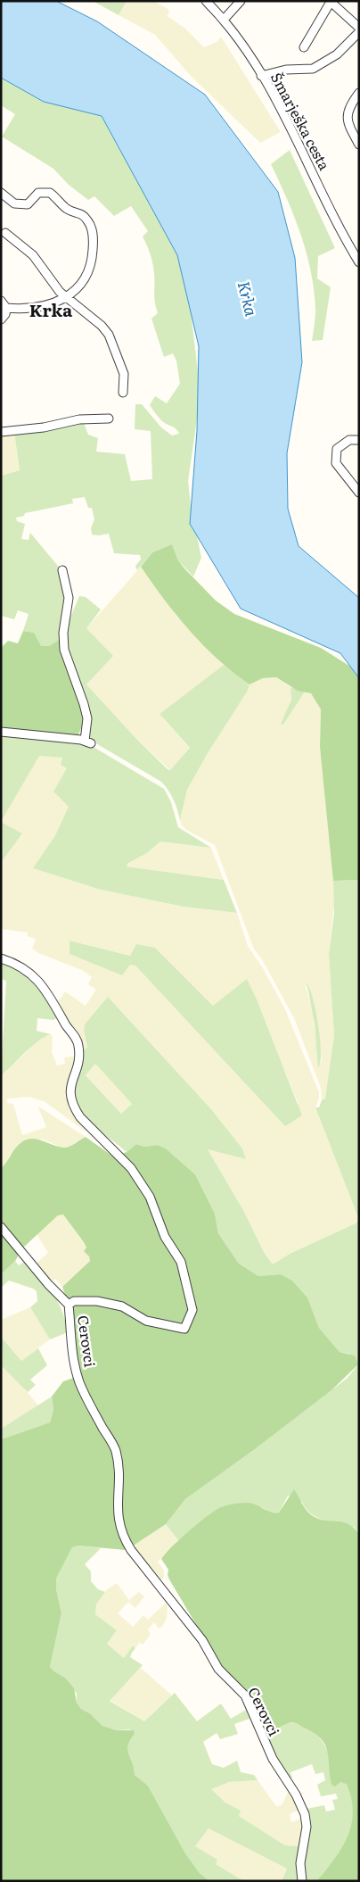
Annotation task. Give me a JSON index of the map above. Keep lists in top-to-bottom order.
{
  "streets": {
    "street": ["Šmarješka cesta", "Cerovci"]
  },
  "districts": ["Krka"],
  "water": ["Krka"]
}
